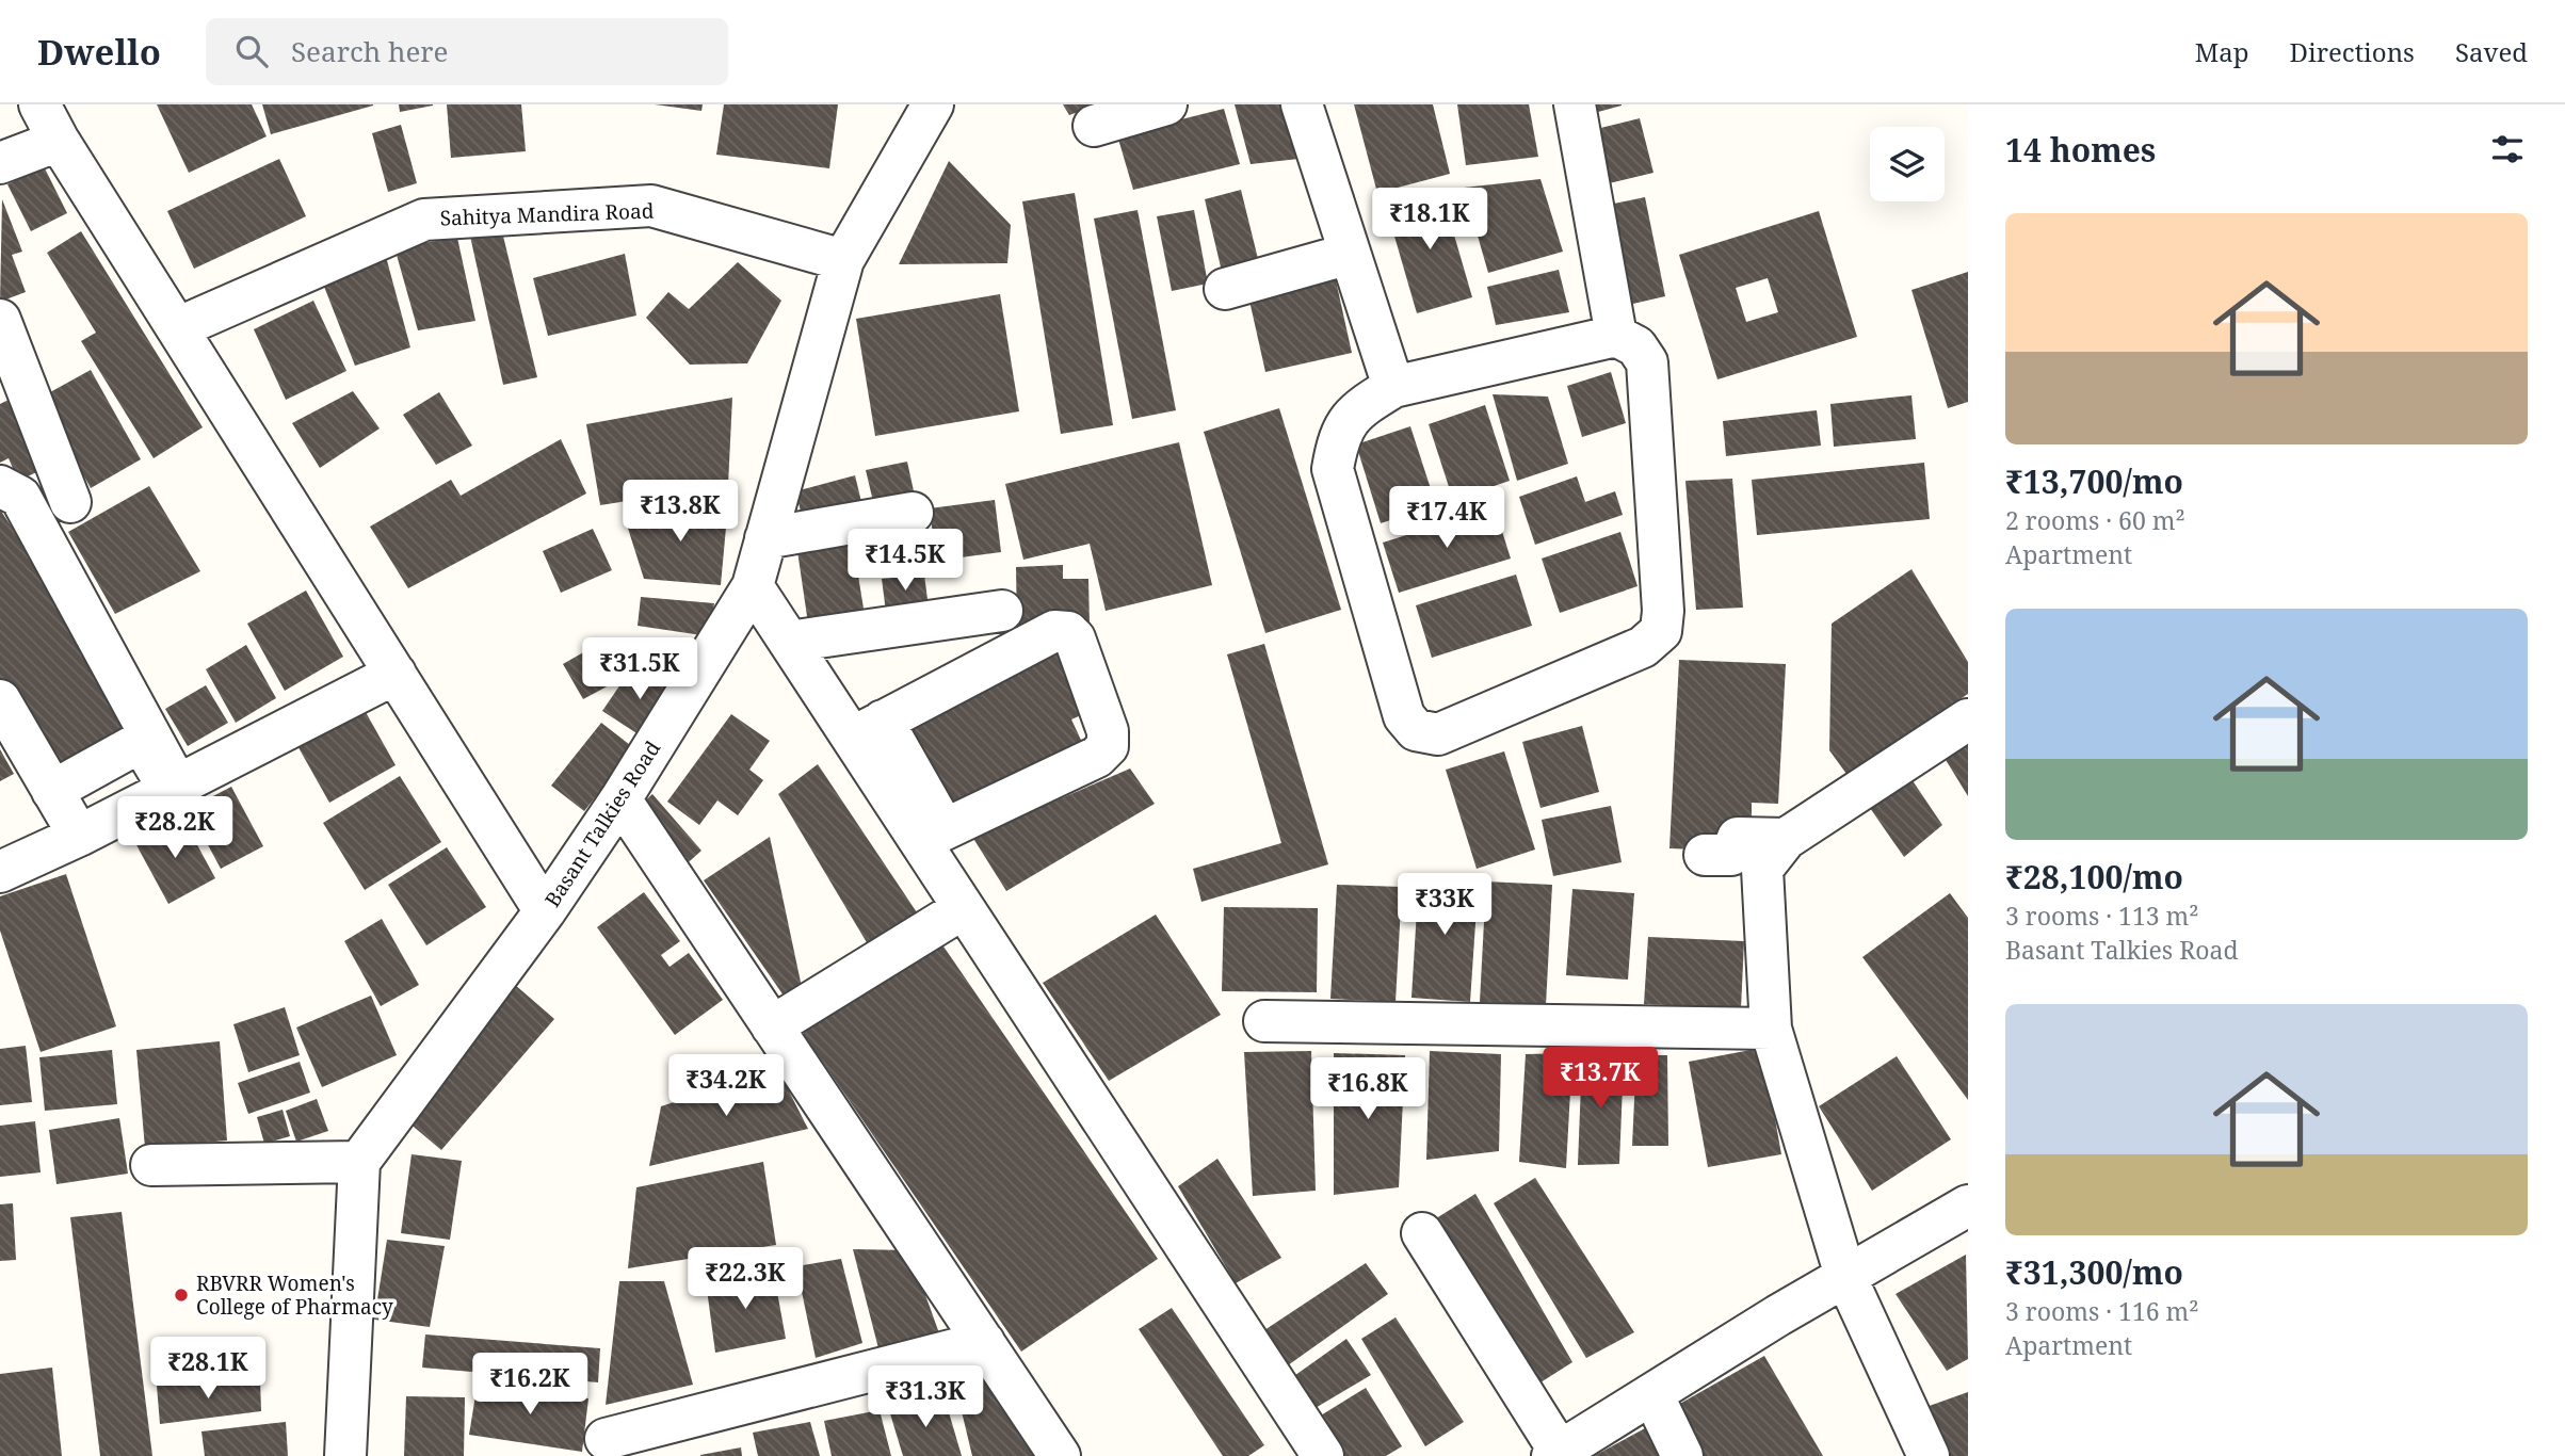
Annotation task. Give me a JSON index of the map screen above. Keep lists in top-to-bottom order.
{
  "streets": {
    "street": ["Sahitya Mandira Road", "Basant Talkies Road"]
  },
  "crossings": [
    ["Sahitya Mandira Road", "Basant Talkies Road"]
  ],
  "places": ["RBVRR Women's College of Pharmacy"],
  "page": {
    "header": "Dwello",
    "search": "Search here",
    "nav": ["Map", "Directions", "Saved"],
    "heading": "14 homes",
    "price": [
      "₹18.1K",
      "₹13.8K",
      "₹17.4K",
      "₹14.5K",
      "₹31.5K",
      "₹28.2K",
      "₹33K",
      "₹13.7K",
      "₹34.2K",
      "₹16.8K",
      "₹22.3K",
      "₹28.1K",
      "₹16.2K",
      "₹31.3K"
    ],
    "list": [
      {
        "name": "₹13,700/mo",
        "note": "2 rooms · 60 m² · Apartment"
      },
      {
        "name": "₹28,100/mo",
        "note": "3 rooms · 113 m² · Basant Talkies Road"
      },
      {
        "name": "₹31,300/mo",
        "note": "3 rooms · 116 m² · Apartment"
      }
    ]
  }
}
